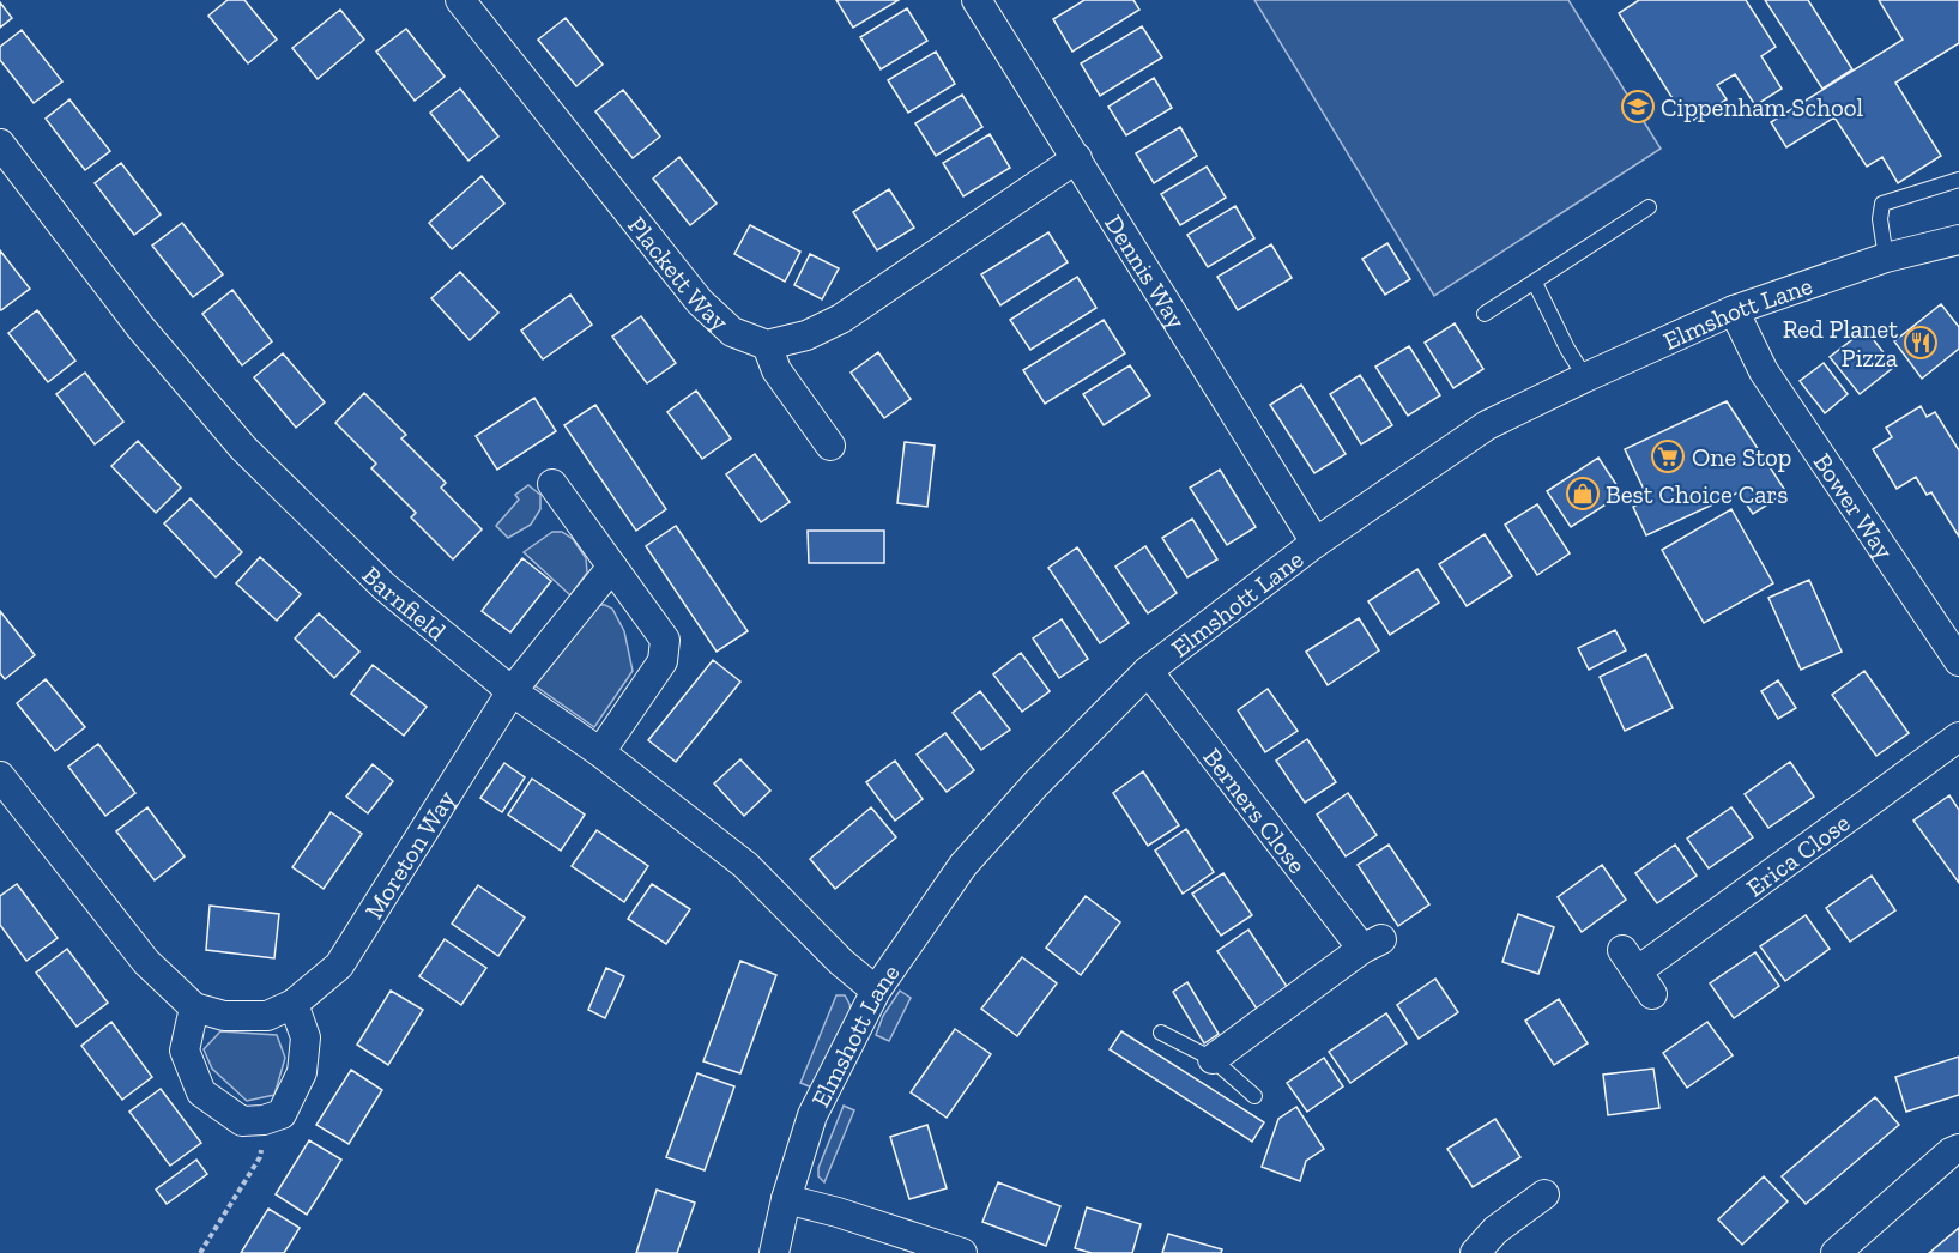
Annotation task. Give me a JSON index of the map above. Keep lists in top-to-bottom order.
{
  "streets": {
    "street": [
      "Dennis Way",
      "Plackett Way",
      "Elmshott Lane",
      "Bower Way",
      "Barnfield",
      "Berners Close",
      "Moreton Way",
      "Erica Close"
    ]
  },
  "crossings": [
    ["Dennis Way", "Elmshott Lane"],
    ["Elmshott Lane", "Bower Way"],
    ["Elmshott Lane", "Barnfield"],
    ["Elmshott Lane", "Berners Close"],
    ["Barnfield", "Moreton Way"]
  ],
  "places": {
    "school or university": ["Cippenham School"],
    "restaurant": ["Red Planet Pizza"],
    "supermarket": ["One Stop"],
    "shop": ["Best Choice Cars"]
  }
}
